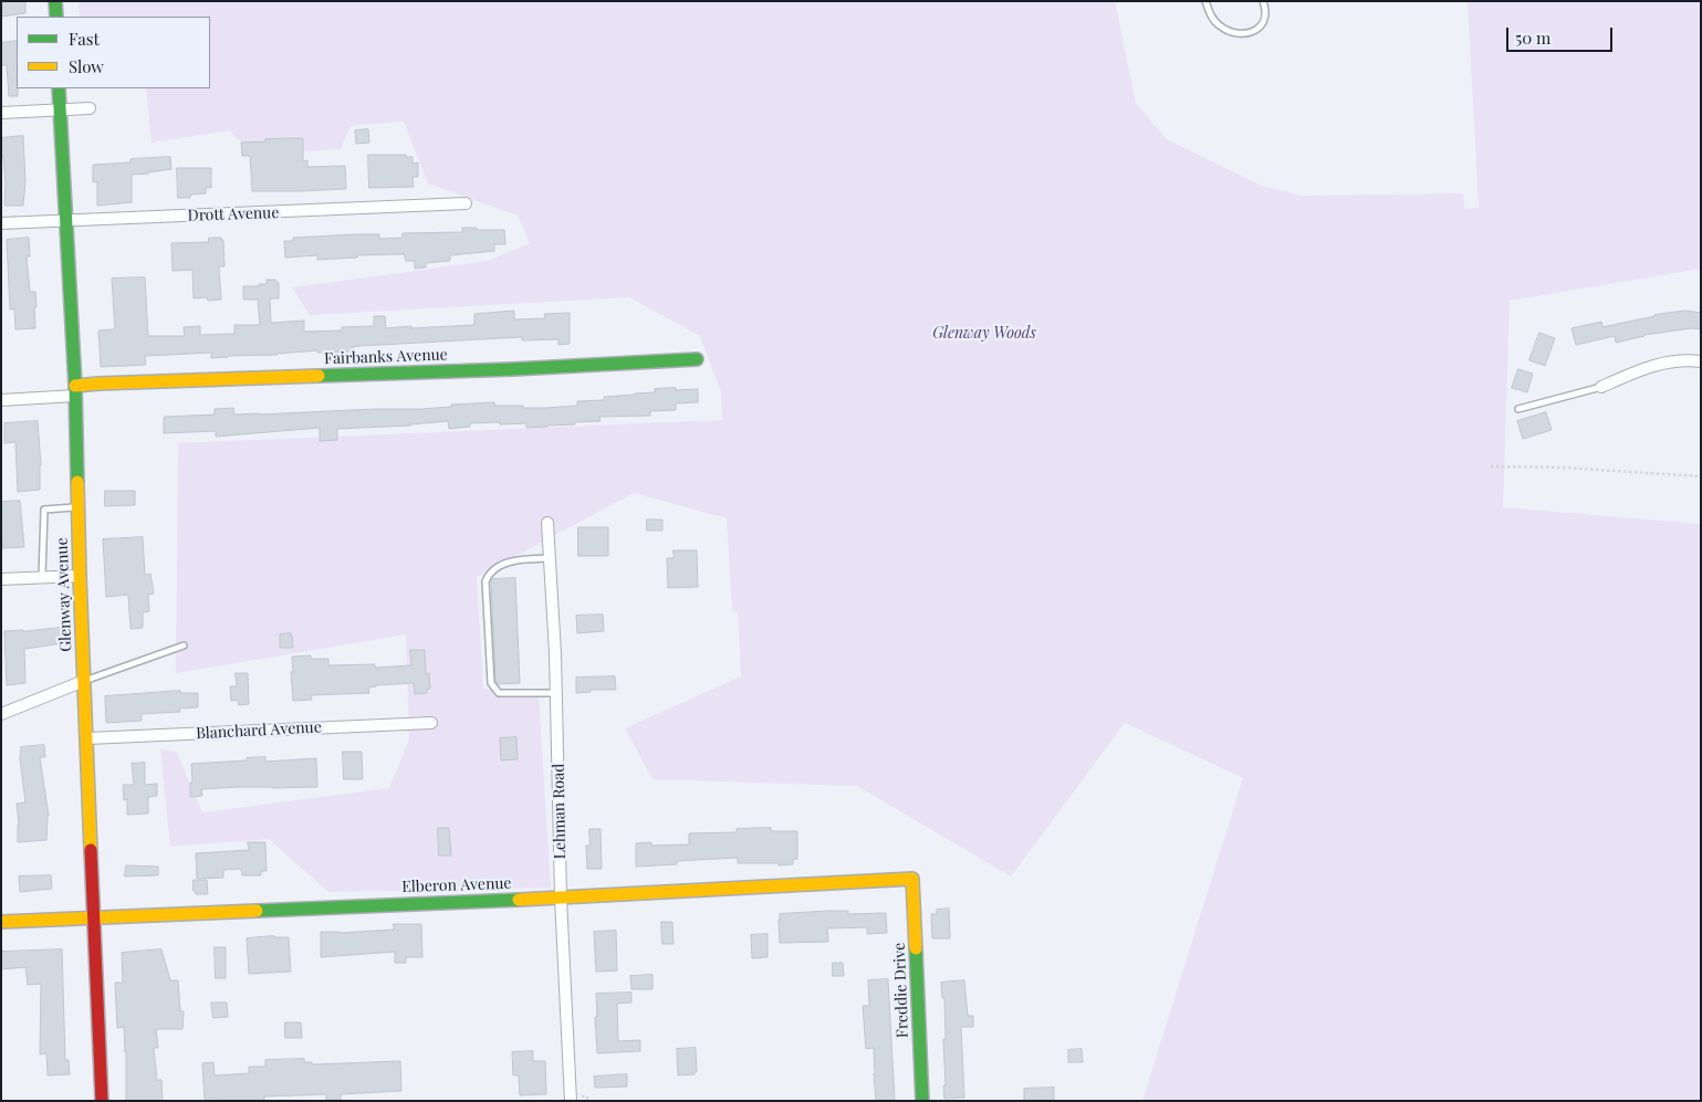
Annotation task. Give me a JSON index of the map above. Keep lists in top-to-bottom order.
{
  "streets": {
    "street": [
      "Drott Avenue",
      "Fairbanks Avenue",
      "Glenway Avenue",
      "Blanchard Avenue",
      "Lehman Road",
      "Elberon Avenue",
      "Freddie Drive"
    ]
  },
  "crossings": [
    ["Drott Avenue", "Glenway Avenue"],
    ["Fairbanks Avenue", "Glenway Avenue"],
    ["Glenway Avenue", "Blanchard Avenue"],
    ["Glenway Avenue", "Elberon Avenue"],
    ["Lehman Road", "Elberon Avenue"],
    ["Elberon Avenue", "Freddie Drive"]
  ],
  "parks": ["Glenway Woods"],
  "legend": ["Fast", "Slow"],
  "scale_bar": "50 m"
}
